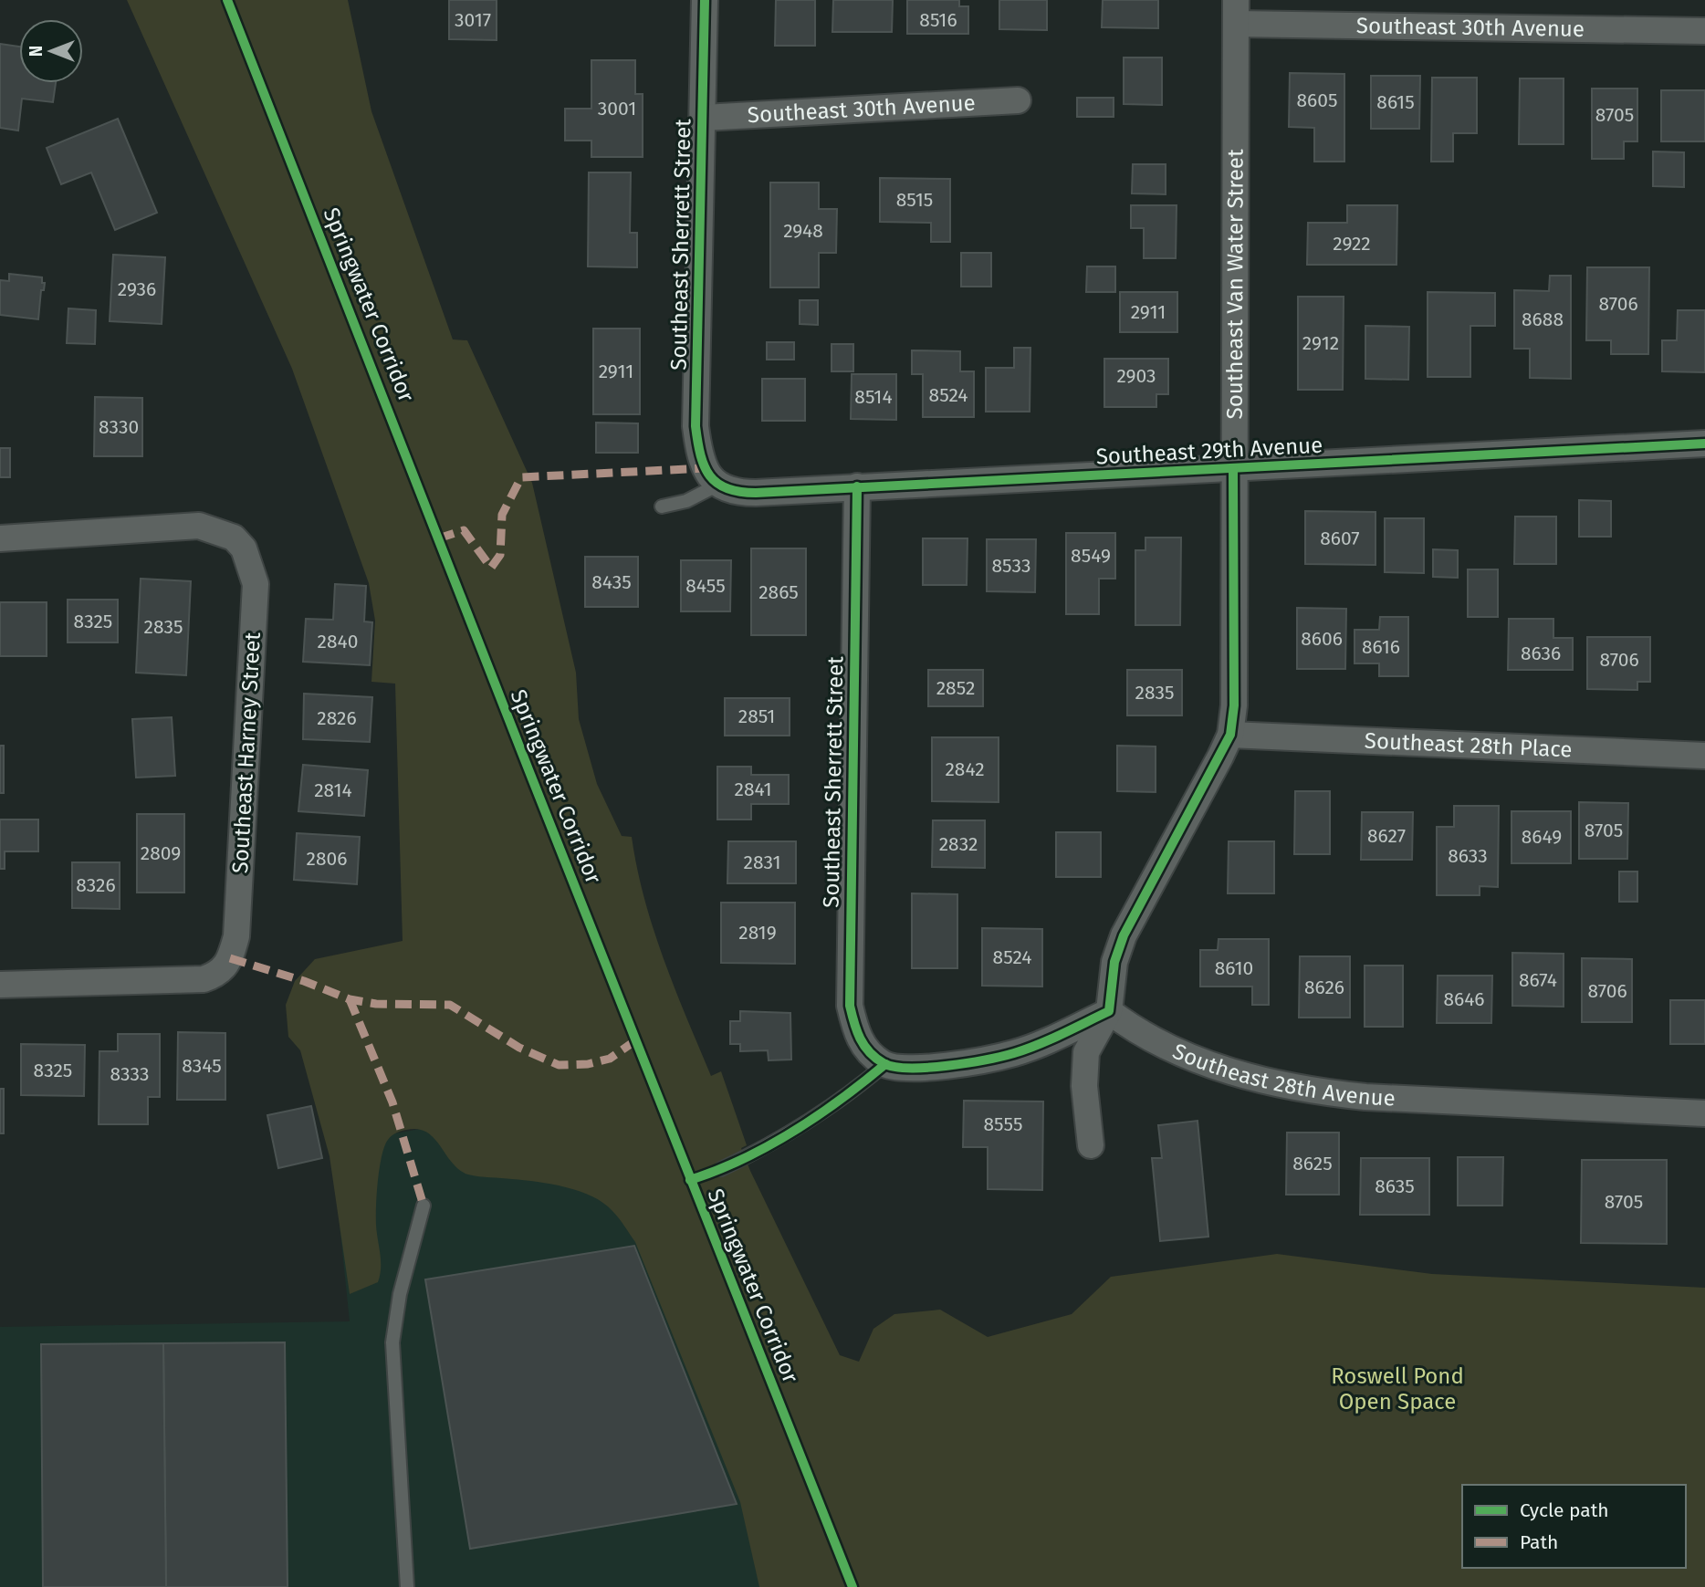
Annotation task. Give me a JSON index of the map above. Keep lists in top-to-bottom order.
{
  "streets": {
    "street": [
      "Southeast 30th Avenue",
      "Southeast Sherrett Street",
      "Southeast Van Water Street",
      "Southeast 29th Avenue",
      "Southeast 28th Place",
      "Southeast Harney Street",
      "Southeast 28th Avenue"
    ],
    "cycle path": ["Springwater Corridor"]
  },
  "crossings": [
    ["Southeast 30th Avenue", "Southeast Sherrett Street"],
    ["Southeast 30th Avenue", "Southeast Van Water Street"],
    ["Southeast Sherrett Street", "Southeast 29th Avenue"],
    ["Southeast Van Water Street", "Southeast 29th Avenue"],
    ["Southeast Van Water Street", "Southeast 28th Place"],
    ["Southeast Van Water Street", "Southeast 28th Avenue"]
  ],
  "parks": ["Roswell Pond Open Space"],
  "house_numbers": [
    "3017",
    "8516",
    "8605",
    "8615",
    "3001",
    "8705",
    "8515",
    "2948",
    "2922",
    "2936",
    "8706",
    "2911",
    "8688",
    "2912",
    "2911",
    "2903",
    "8524",
    "8514",
    "8330",
    "8607",
    "8549",
    "8533",
    "8435",
    "8455",
    "2865",
    "8325",
    "2835",
    "8606",
    "2840",
    "8616",
    "8636",
    "8706",
    "2852",
    "2835",
    "2851",
    "2826",
    "2842",
    "2841",
    "2814",
    "8705",
    "8627",
    "8649",
    "2832",
    "2809",
    "8633",
    "2806",
    "2831",
    "8326",
    "2819",
    "8524",
    "8610",
    "8674",
    "8626",
    "8706",
    "8646",
    "8345",
    "8325",
    "8333",
    "8555",
    "8625",
    "8635",
    "8705"
  ],
  "legend": ["Cycle path", "Path"],
  "north": "left"
}
